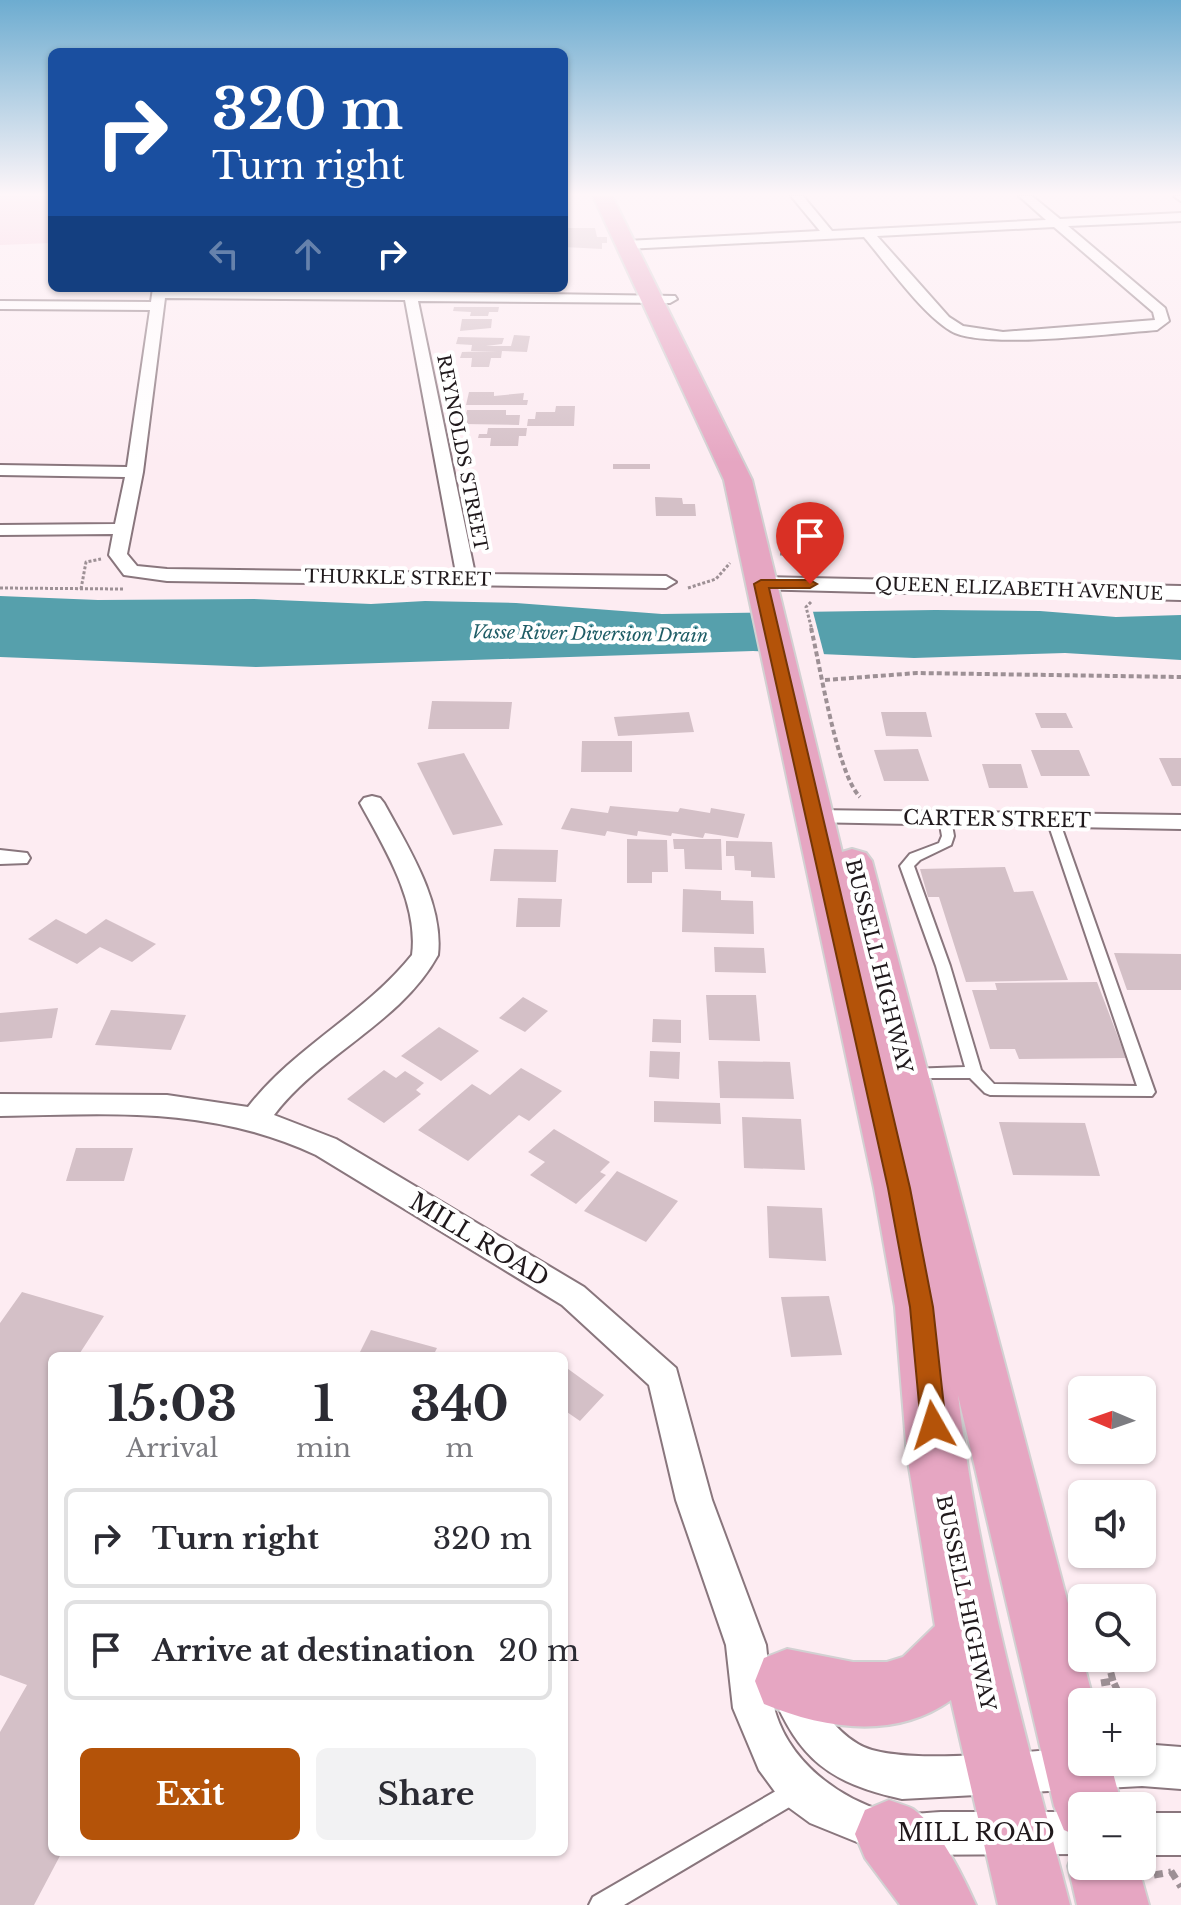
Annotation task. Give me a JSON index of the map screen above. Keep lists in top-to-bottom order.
{
  "streets": {
    "main road": ["BUSSELL HIGHWAY"],
    "street": [
      "REYNOLDS STREET",
      "THURKLE STREET",
      "QUEEN ELIZABETH AVENUE",
      "CARTER STREET",
      "MILL ROAD"
    ]
  },
  "crossings": [
    ["REYNOLDS STREET", "THURKLE STREET"],
    ["QUEEN ELIZABETH AVENUE", "BUSSELL HIGHWAY"],
    ["CARTER STREET", "BUSSELL HIGHWAY"],
    ["BUSSELL HIGHWAY", "MILL ROAD"]
  ],
  "water": ["Vasse River Diversion Drain"],
  "north": "left",
  "page": {
    "turn": ["320 m", "Turn right"],
    "eta": [
      "15:03",
      "Arrival",
      "1",
      "min",
      "340",
      "m"
    ],
    "map_buttons": ["+", "−"],
    "list": [
      {
        "name": "Turn right",
        "value": "320 m"
      },
      {
        "name": "Arrive at destination",
        "value": "20 m"
      }
    ],
    "buttons": ["Exit", "Share"]
  }
}
